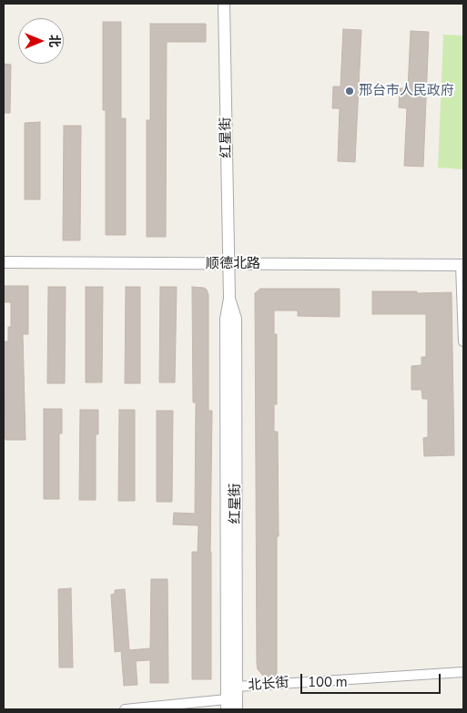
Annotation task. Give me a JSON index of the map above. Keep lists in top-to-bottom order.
{
  "streets": {
    "street": ["红星街", "顺德北路", "北长街"]
  },
  "crossings": [
    ["红星街", "顺德北路"],
    ["红星街", "北长街"]
  ],
  "places": ["邢台市人民政府"],
  "scale_bar": "100 m",
  "north": "right"
}
